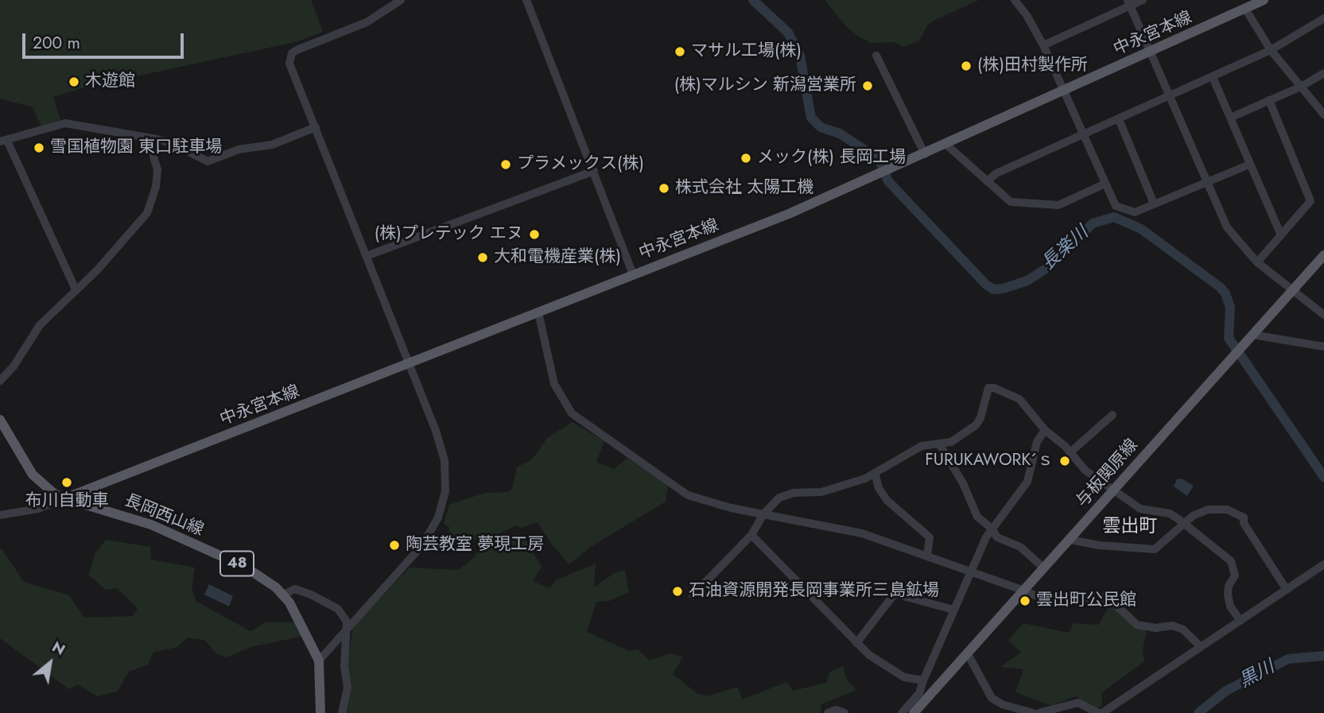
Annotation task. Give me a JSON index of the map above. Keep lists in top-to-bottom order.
{
  "streets": {
    "main road": [
      "中永宮本線",
      "与板関原線",
      "長岡西山線",
      "48"
    ]
  },
  "crossings": [
    ["中永宮本線", "長岡西山線"]
  ],
  "districts": ["雲出町"],
  "water": ["長楽川", "黒川"],
  "places": [
    "マサル工場(株)",
    "(株)田村製作所",
    "木遊館",
    "(株)マルシン 新潟営業所",
    "雪国植物園 東口駐車場",
    "メック(株) 長岡工場",
    "プラメックス(株)",
    "株式会社 太陽工機",
    "(株)プレテック エヌ",
    "大和電機産業(株)",
    "FURUKAWORK´ｓ",
    "布川自動車",
    "陶芸教室 夢現工房",
    "石油資源開発長岡事業所三島鉱場",
    "雲出町公民館"
  ],
  "scale_bar": "200 m",
  "north": "top right"
}
